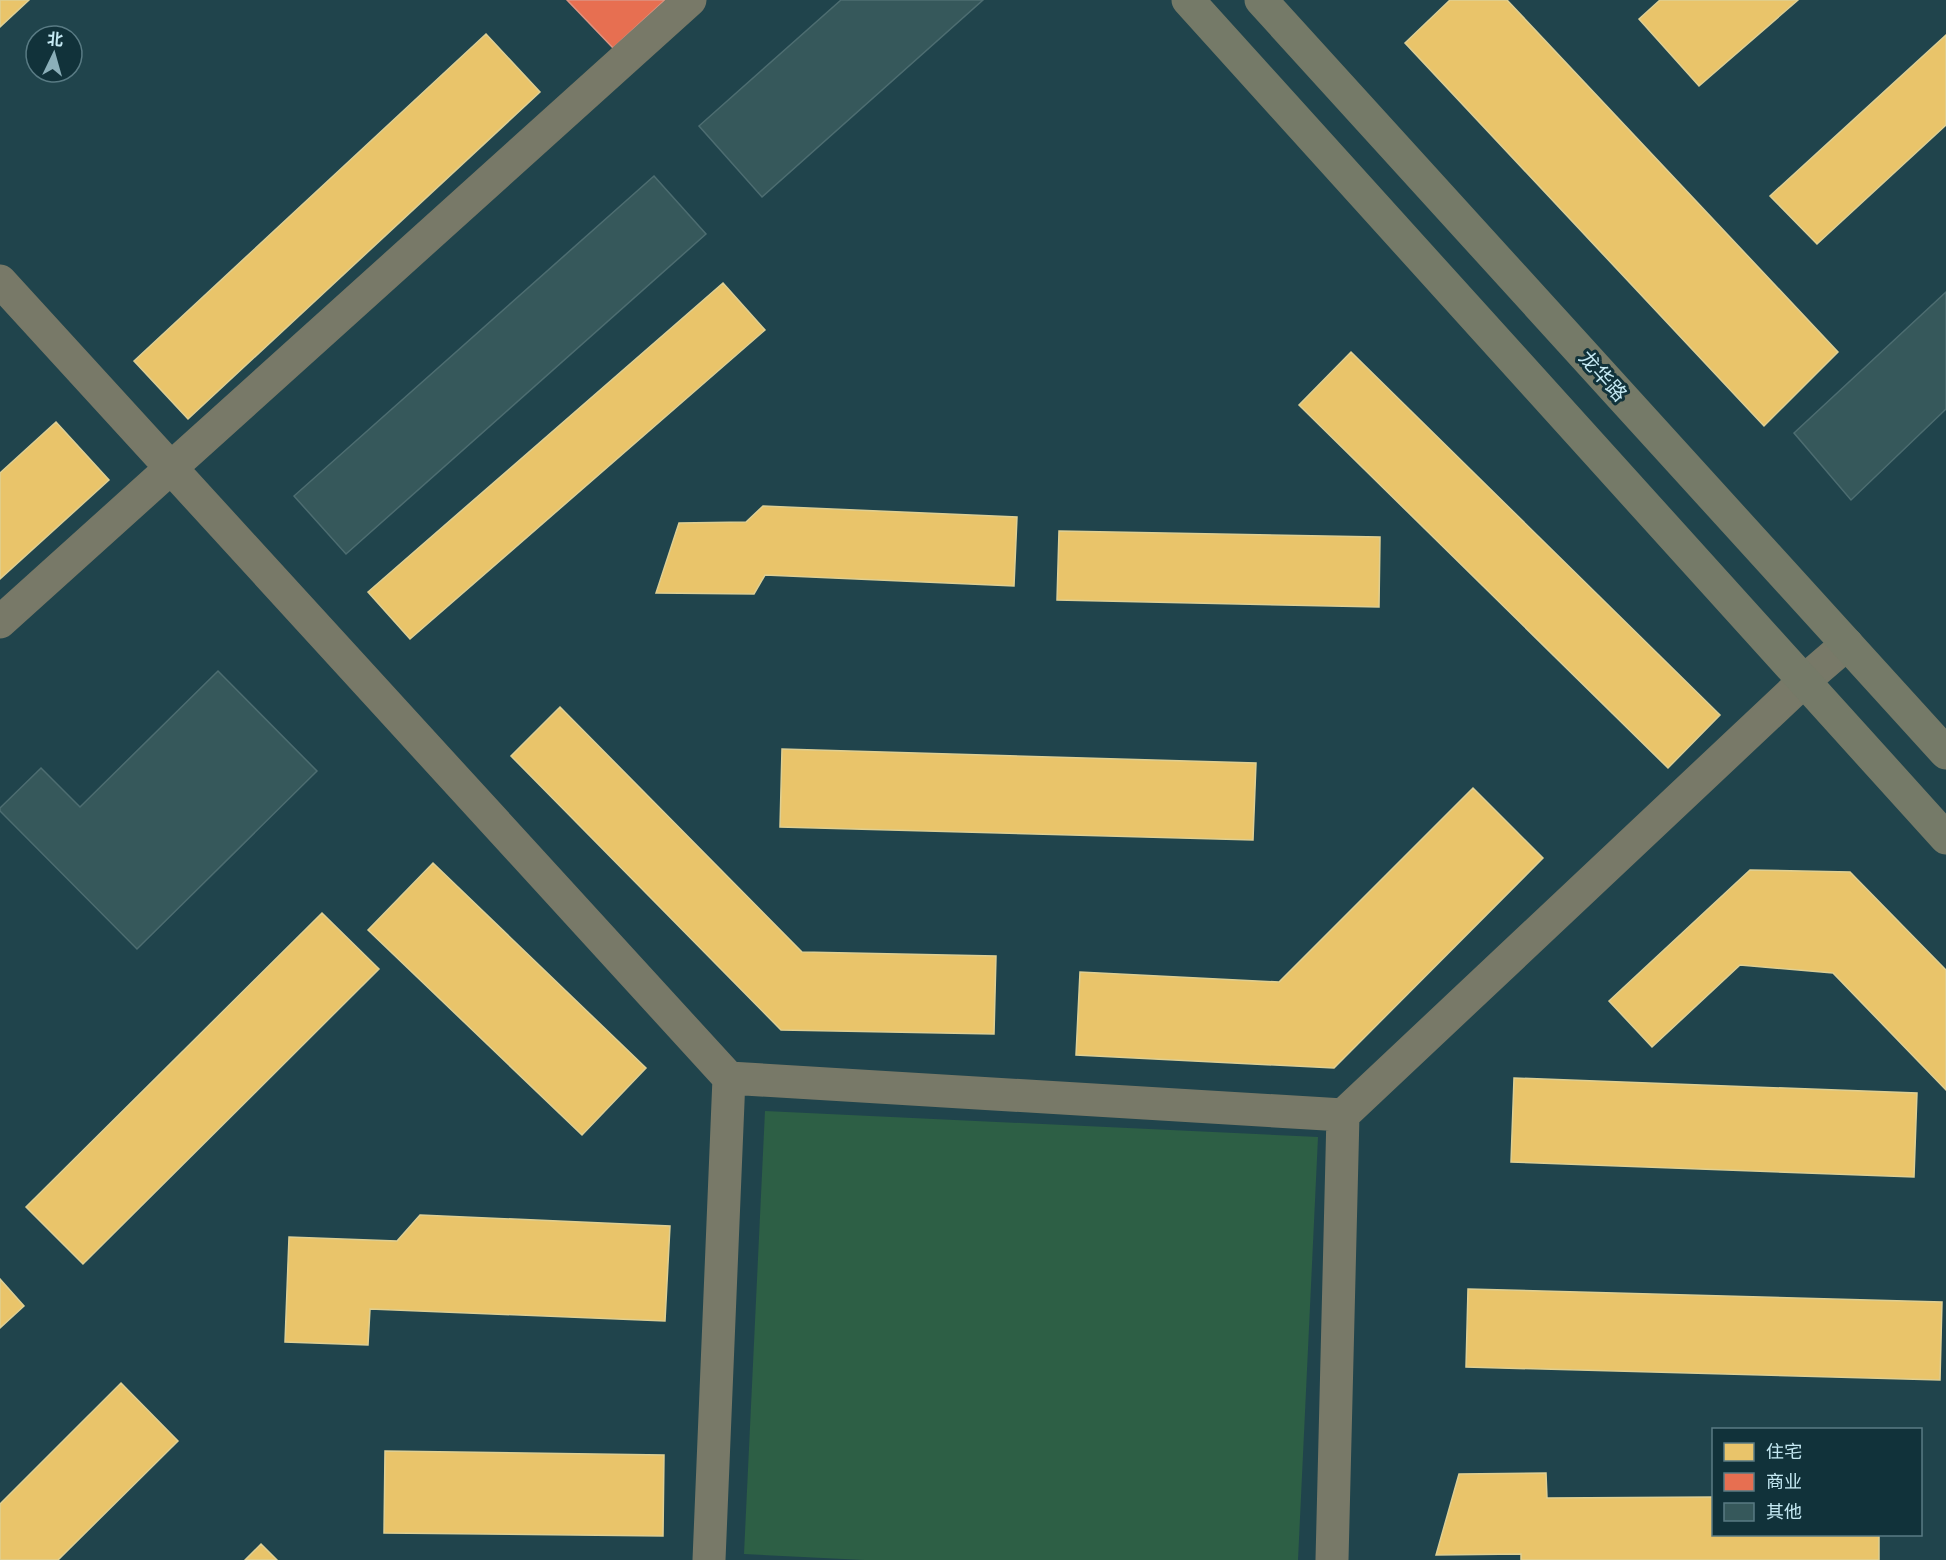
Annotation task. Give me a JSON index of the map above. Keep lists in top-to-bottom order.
{
  "streets": {
    "main road": ["龙华路"]
  },
  "legend": ["住宅", "商业", "其他"],
  "north": "top"
}
